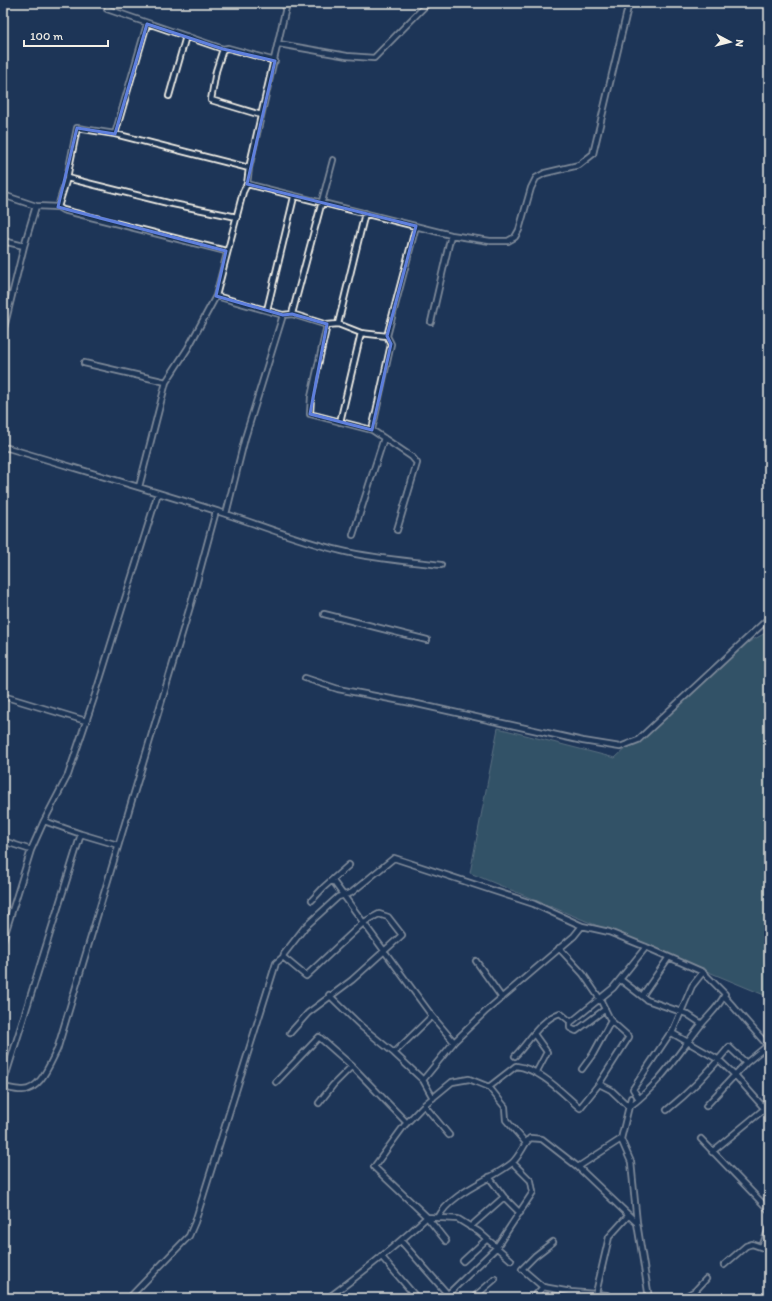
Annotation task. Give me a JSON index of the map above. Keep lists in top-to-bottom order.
{
  "scale_bar": "100 m",
  "north": "right"
}
